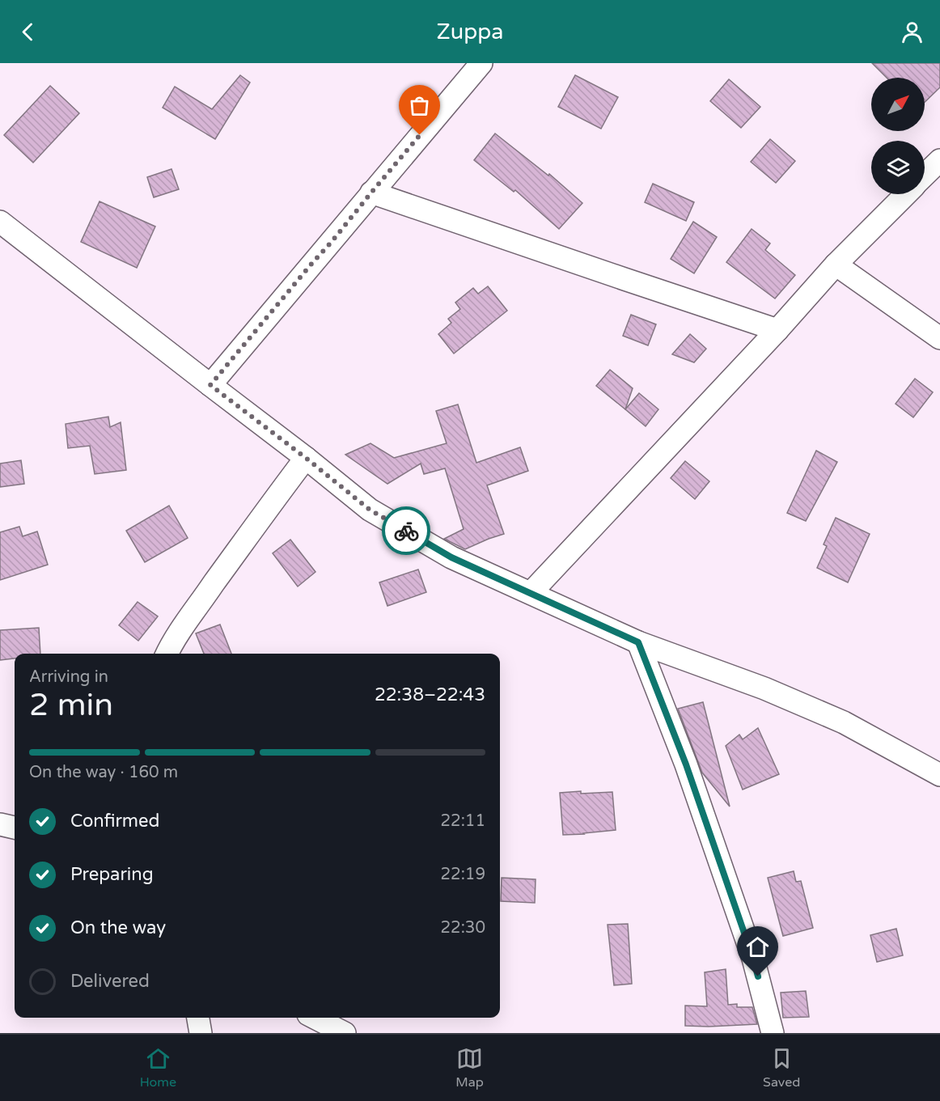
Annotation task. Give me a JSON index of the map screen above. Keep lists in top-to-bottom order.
{
  "north": "top right",
  "page": {
    "header": "Zuppa",
    "heading": ["2 min", "Arriving in", "22:38–22:43"],
    "bar": "On the way · 160 m",
    "list": [
      ["Confirmed", "22:11"],
      ["Preparing", "22:19"],
      ["On the way", "22:30"],
      "Delivered"
    ],
    "tabs": ["Home", "Map", "Saved"]
  }
}
